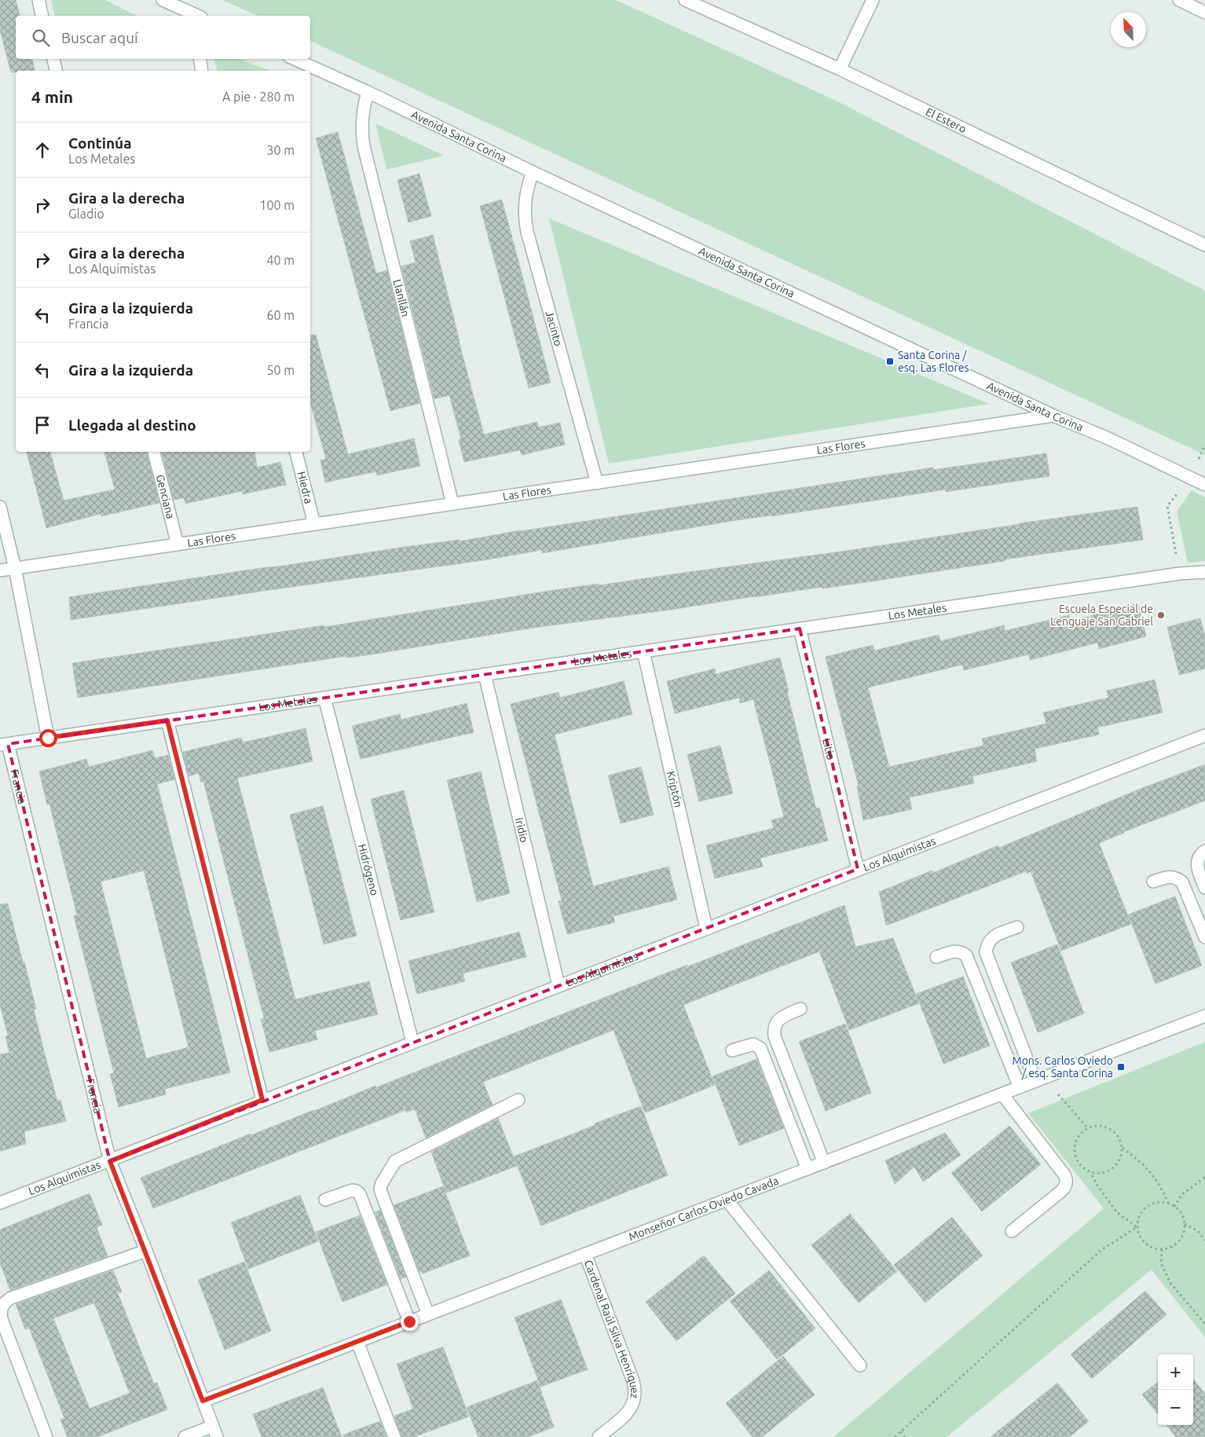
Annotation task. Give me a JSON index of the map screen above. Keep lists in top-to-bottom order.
{
  "streets": {
    "street": [
      "El Estero",
      "Avenida Santa Corina",
      "Llanllán",
      "Jacinto",
      "Las Flores",
      "Hiedra",
      "Genciana",
      "Los Metales",
      "Litio",
      "Francia",
      "Kriptón",
      "Iridio",
      "Los Alquimistas",
      "Hidrógeno",
      "Monseñor Carlos Oviedo Cavada",
      "Cardenal Raúl Silva Henríquez"
    ]
  },
  "crossings": [
    ["Avenida Santa Corina", "Llanllán"],
    ["Avenida Santa Corina", "Jacinto"],
    ["Avenida Santa Corina", "Las Flores"],
    ["Llanllán", "Las Flores"],
    ["Jacinto", "Las Flores"],
    ["Las Flores", "Hiedra"],
    ["Las Flores", "Genciana"],
    ["Los Metales", "Litio"],
    ["Los Metales", "Francia"],
    ["Los Metales", "Kriptón"],
    ["Los Metales", "Iridio"],
    ["Los Metales", "Hidrógeno"],
    ["Litio", "Los Alquimistas"],
    ["Francia", "Los Alquimistas"],
    ["Francia", "Monseñor Carlos Oviedo Cavada"],
    ["Kriptón", "Los Alquimistas"],
    ["Iridio", "Los Alquimistas"],
    ["Los Alquimistas", "Hidrógeno"],
    ["Monseñor Carlos Oviedo Cavada", "Cardenal Raúl Silva Henríquez"]
  ],
  "places": {
    "transit": ["Santa Corina / esq. Las Flores", "Mons. Carlos Oviedo / esq. Santa Corina"],
    "other": ["Escuela Especial de Lenguaje San Gabriel"]
  },
  "north": "top left",
  "page": {
    "search": "Buscar aquí",
    "heading": ["4 min", "A pie · 280 m"],
    "list": [
      ["Continúa", "Los Metales", "30 m"],
      ["Gira a la derecha", "Gladio", "100 m"],
      ["Gira a la derecha", "Los Alquimistas", "40 m"],
      ["Gira a la izquierda", "Francia", "60 m"],
      ["Gira a la izquierda", "50 m"],
      "Llegada al destino"
    ],
    "map_buttons": ["+", "−"]
  }
}
